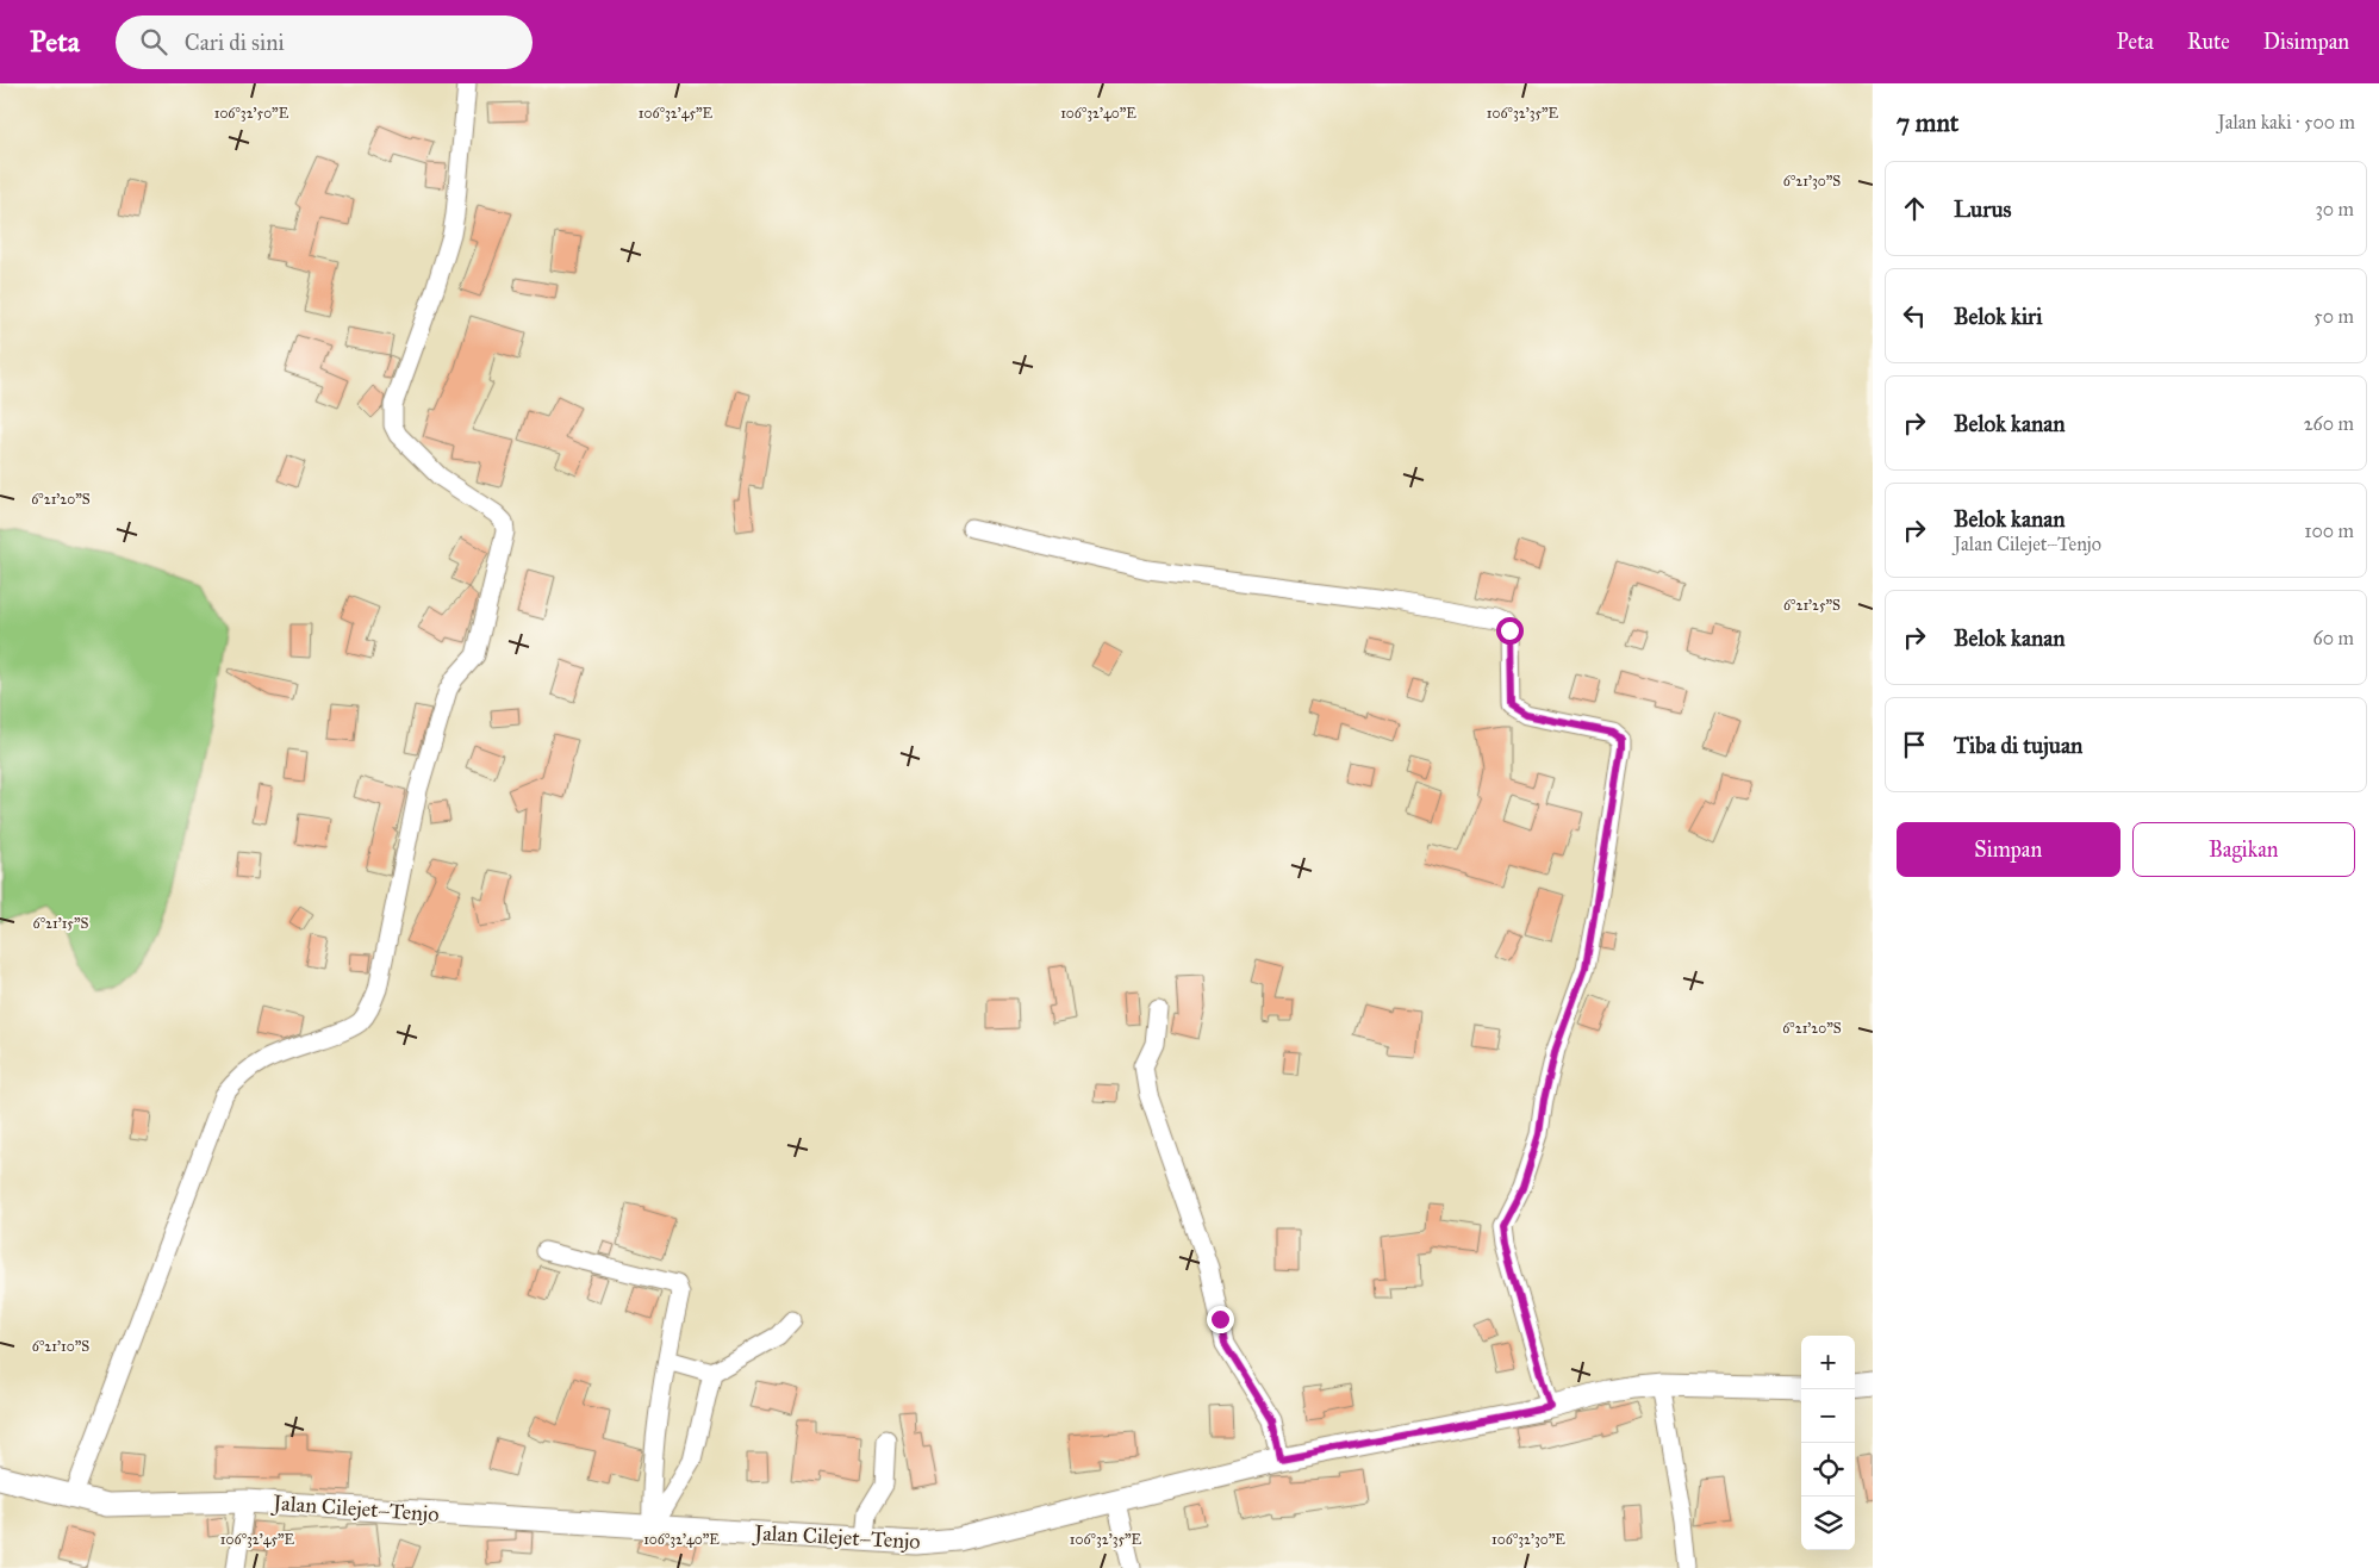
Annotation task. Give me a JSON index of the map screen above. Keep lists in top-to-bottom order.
{
  "streets": {
    "main road": ["Jalan Cilejet–Tenjo"]
  },
  "page": {
    "header": "Peta",
    "search": "Cari di sini",
    "nav": ["Peta", "Rute", "Disimpan"],
    "heading": ["7 mnt", "Jalan kaki · 500 m"],
    "list": [
      ["Lurus", "30 m"],
      ["Belok kiri", "50 m"],
      ["Belok kanan", "260 m"],
      ["Belok kanan", "Jalan Cilejet–Tenjo", "100 m"],
      ["Belok kanan", "60 m"],
      "Tiba di tujuan"
    ],
    "buttons": ["Simpan", "Bagikan"],
    "map_buttons": ["+", "−"]
  },
  "coordinates": [
    "106°32'50\"E",
    "106°32'45\"E",
    "106°32'40\"E",
    "106°32'35\"E",
    "6°21'30\"S",
    "6°21'20\"S",
    "6°21'25\"S",
    "6°21'15\"S",
    "6°21'10\"S",
    "106°32'30\"E"
  ]
}
